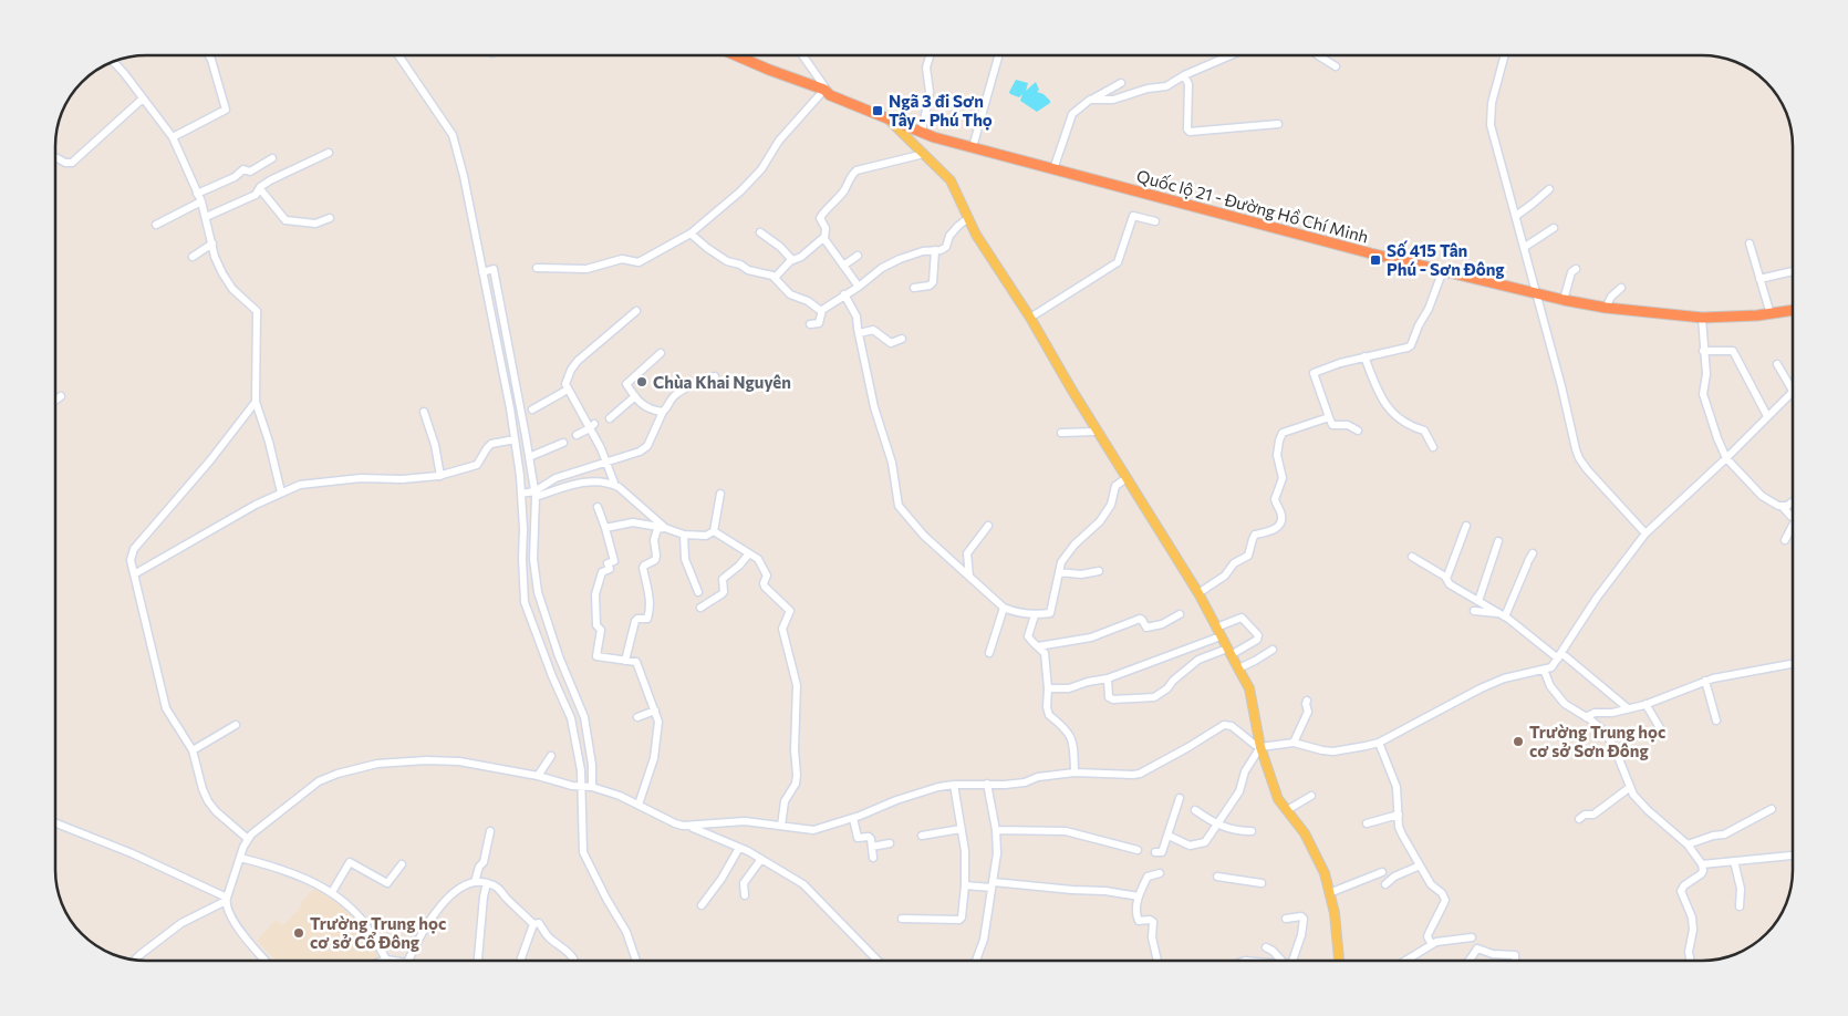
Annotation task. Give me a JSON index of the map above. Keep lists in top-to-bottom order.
{
  "streets": {
    "highway": ["Quốc lộ 21 - Đường Hồ Chí Minh"]
  },
  "places": {
    "transit": ["Ngã 3 đi Sơn Tây - Phú Thọ", "Số 415 Tân Phú - Sơn Đông"],
    "other": ["Chùa Khai Nguyên", "Trường Trung học cơ sở Sơn Đông", "Trường Trung học cơ sở Cổ Đông"]
  }
}
